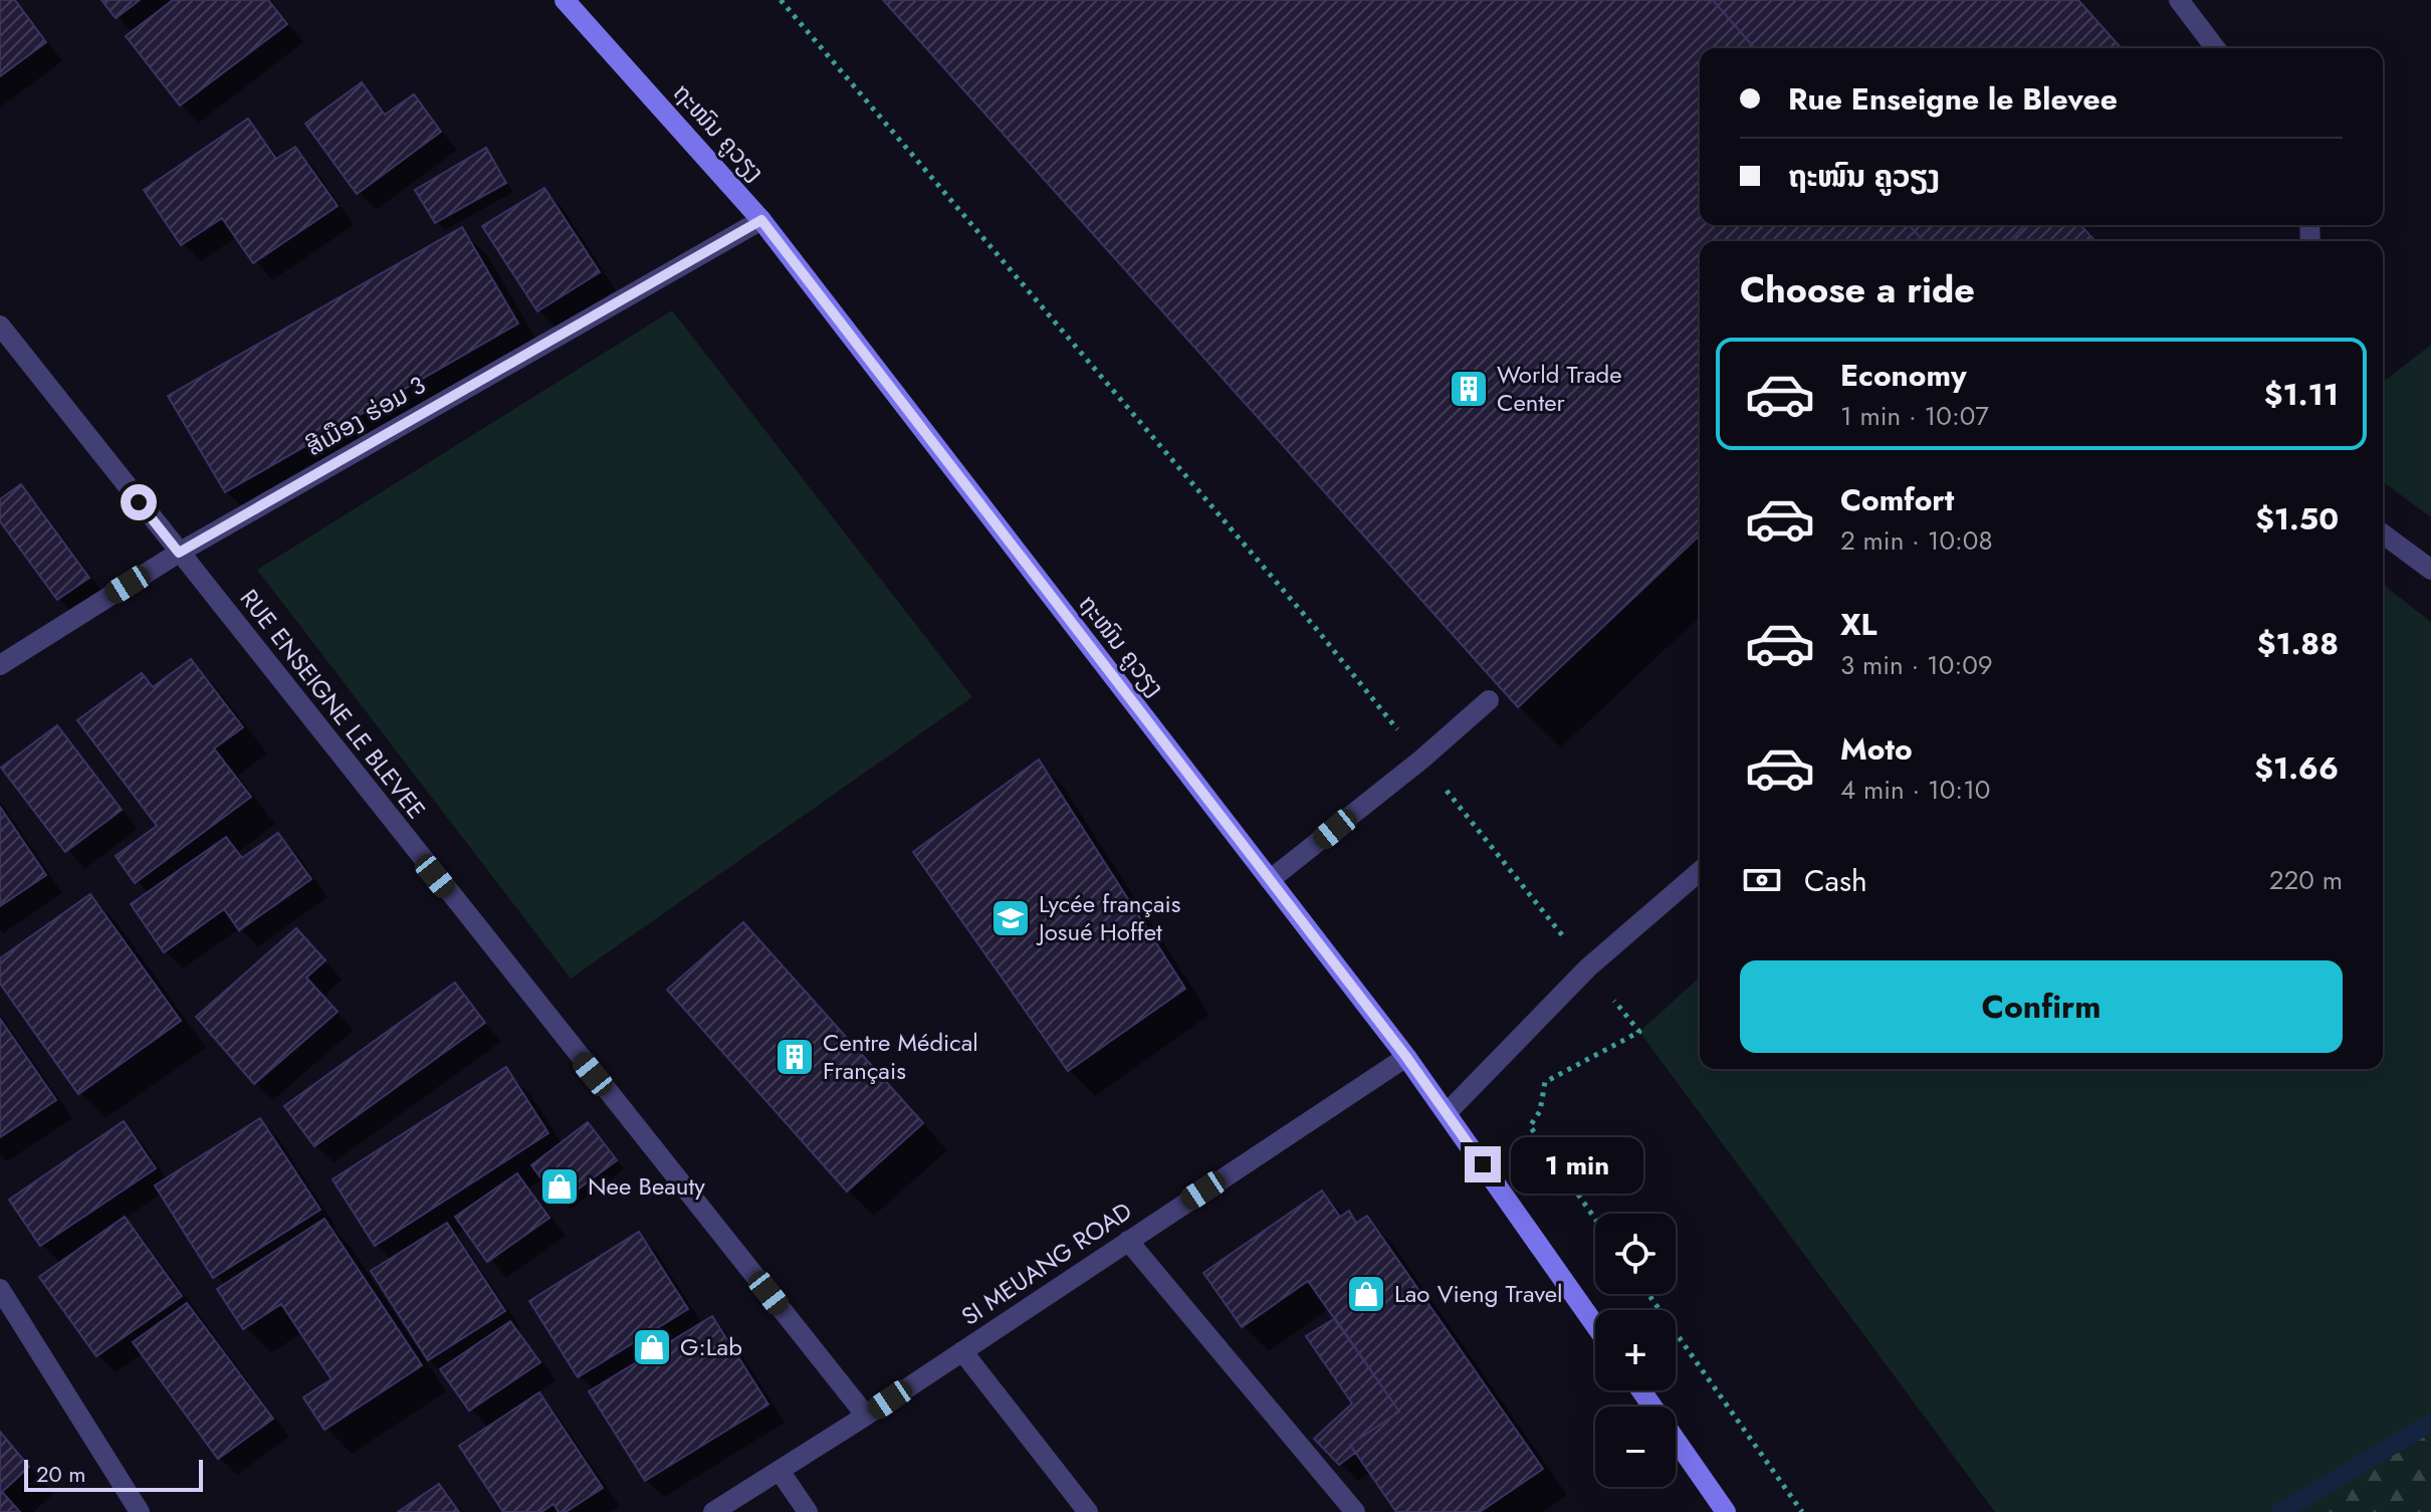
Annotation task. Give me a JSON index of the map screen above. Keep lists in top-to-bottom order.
{
  "streets": {
    "street": [
      "ຖະໜົນ ຄູວຽງ",
      "ສີເມືອງ ຮ່ອມ 3",
      "RUE ENSEIGNE LE BLEVEE",
      "SI MEUANG ROAD"
    ]
  },
  "crossings": [
    ["ຖະໜົນ ຄູວຽງ", "ສີເມືອງ ຮ່ອມ 3"],
    ["ຖະໜົນ ຄູວຽງ", "SI MEUANG ROAD"],
    ["ສີເມືອງ ຮ່ອມ 3", "RUE ENSEIGNE LE BLEVEE"],
    ["RUE ENSEIGNE LE BLEVEE", "SI MEUANG ROAD"]
  ],
  "places": {
    "building": ["World Trade Center", "Centre Médical Français"],
    "school or university": ["Lycée français Josué Hoffet"],
    "shop": ["Nee Beauty", "Lao Vieng Travel", "G:Lab"]
  },
  "scale_bar": "20 m",
  "page": {
    "banner": ["Rue Enseigne le Blevee", "ຖະໜົນ ຄູວຽງ"],
    "heading": "Choose a ride",
    "list": [
      {
        "name": "Economy",
        "note": "1 min · 10:07",
        "value": "$1.11"
      },
      {
        "name": "Comfort",
        "note": "2 min · 10:08",
        "value": "$1.50"
      },
      {
        "name": "XL",
        "note": "3 min · 10:09",
        "value": "$1.88"
      },
      {
        "name": "Moto",
        "note": "4 min · 10:10",
        "value": "$1.66"
      }
    ],
    "pay": ["Cash", "220 m"],
    "buttons": "Confirm",
    "bubble": "1 min",
    "map_buttons": ["+", "−"],
    "scale": "20 m"
  }
}
